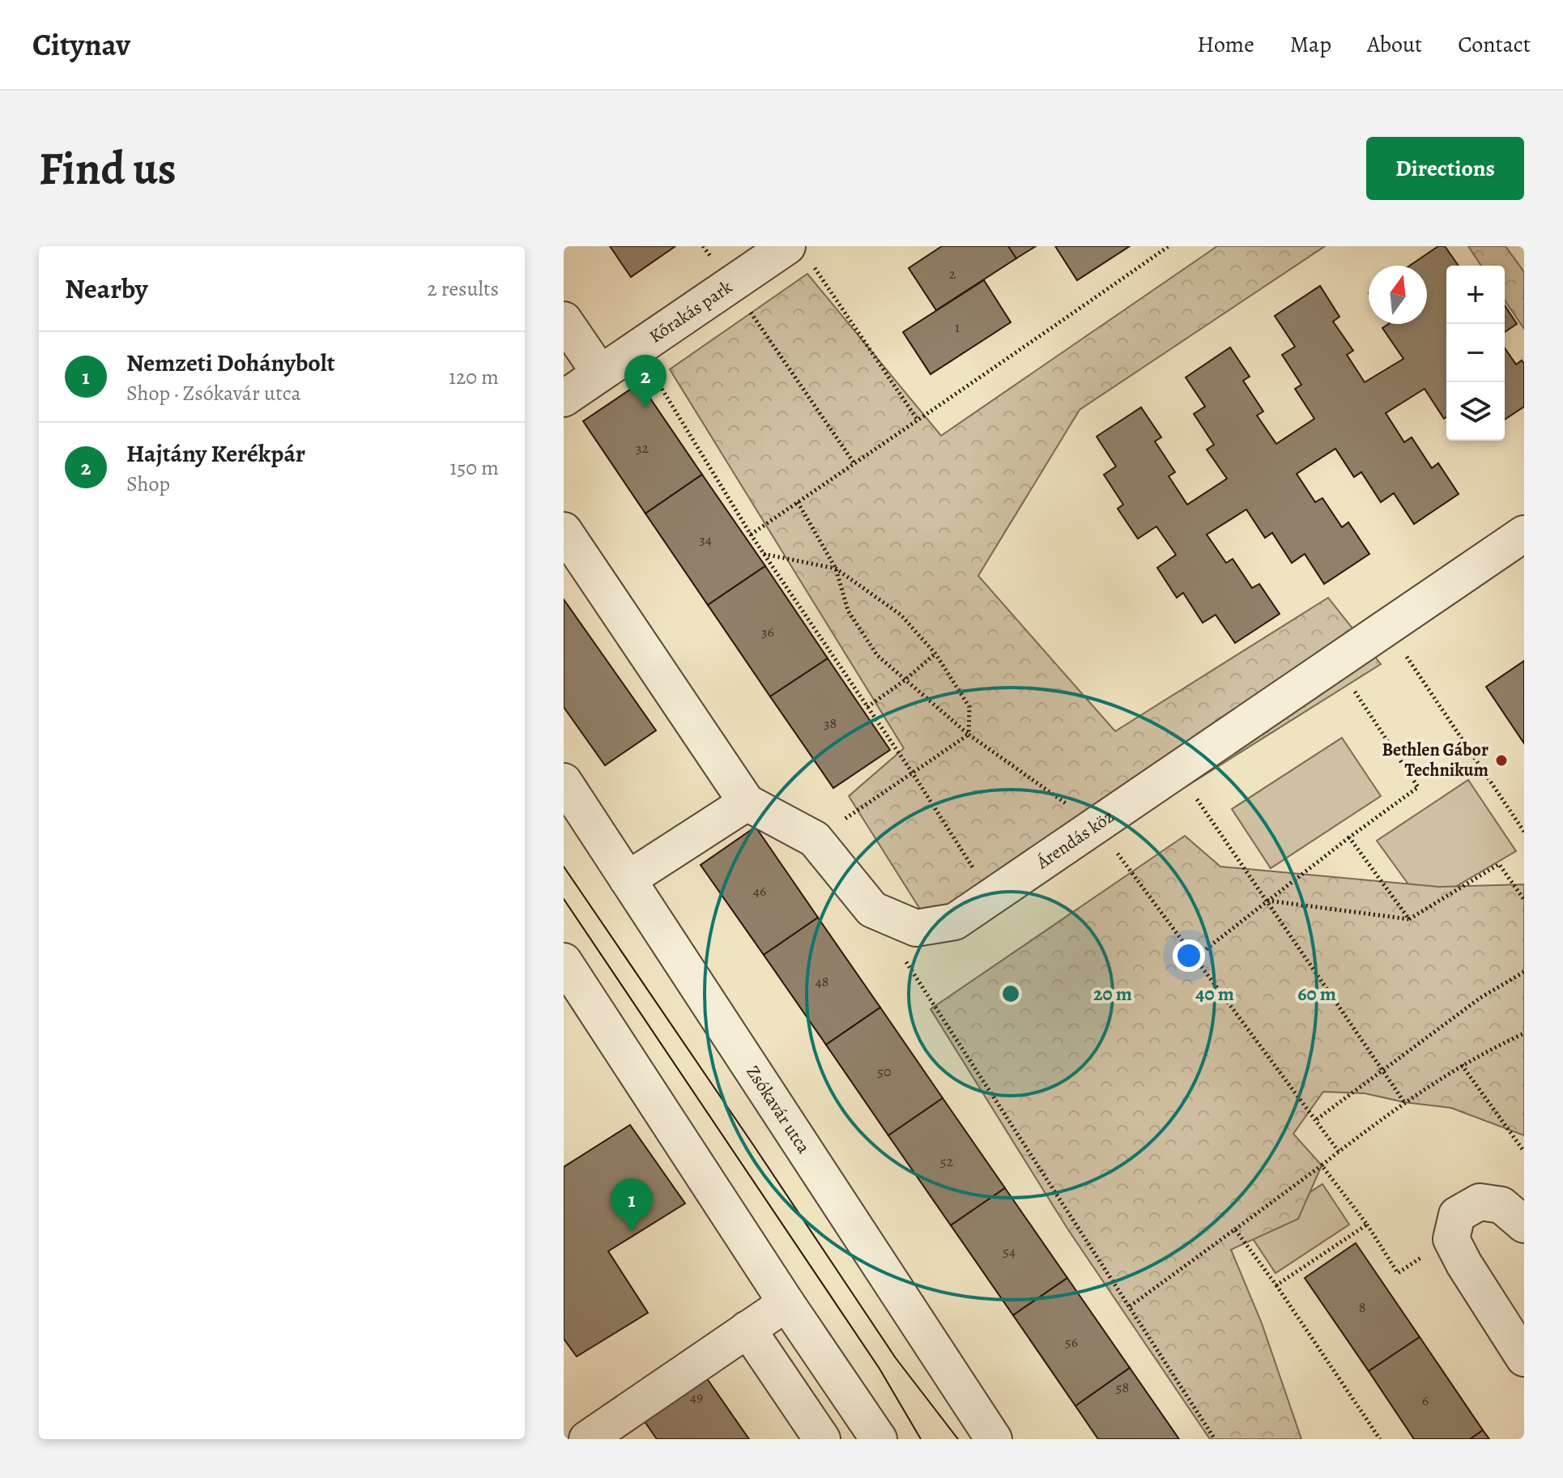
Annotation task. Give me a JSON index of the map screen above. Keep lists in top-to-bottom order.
{
  "streets": {
    "street": ["Kőrakás park", "Árendás köz", "Zsókavár utca"]
  },
  "places": ["Bethlen Gábor Technikum"],
  "house_numbers": [
    "2",
    "1",
    "32",
    "34",
    "36",
    "38",
    "46",
    "48",
    "50",
    "52",
    "54",
    "8",
    "56",
    "58",
    "49",
    "6"
  ],
  "north": "top",
  "page": {
    "header": "Citynav",
    "nav": [
      "Home",
      "Map",
      "About",
      "Contact"
    ],
    "buttons": "Directions",
    "title": "Find us",
    "heading": ["Nearby", "2 results"],
    "map_buttons": ["+", "−"],
    "list": [
      {
        "mark": "1",
        "name": "Nemzeti Dohánybolt",
        "note": "Shop · Zsókavár utca",
        "value": "120 m"
      },
      {
        "mark": "2",
        "name": "Hajtány Kerékpár",
        "note": "Shop",
        "value": "150 m"
      }
    ],
    "pins": ["2", "1"]
  },
  "rings": ["20 m", "40 m", "60 m"]
}
